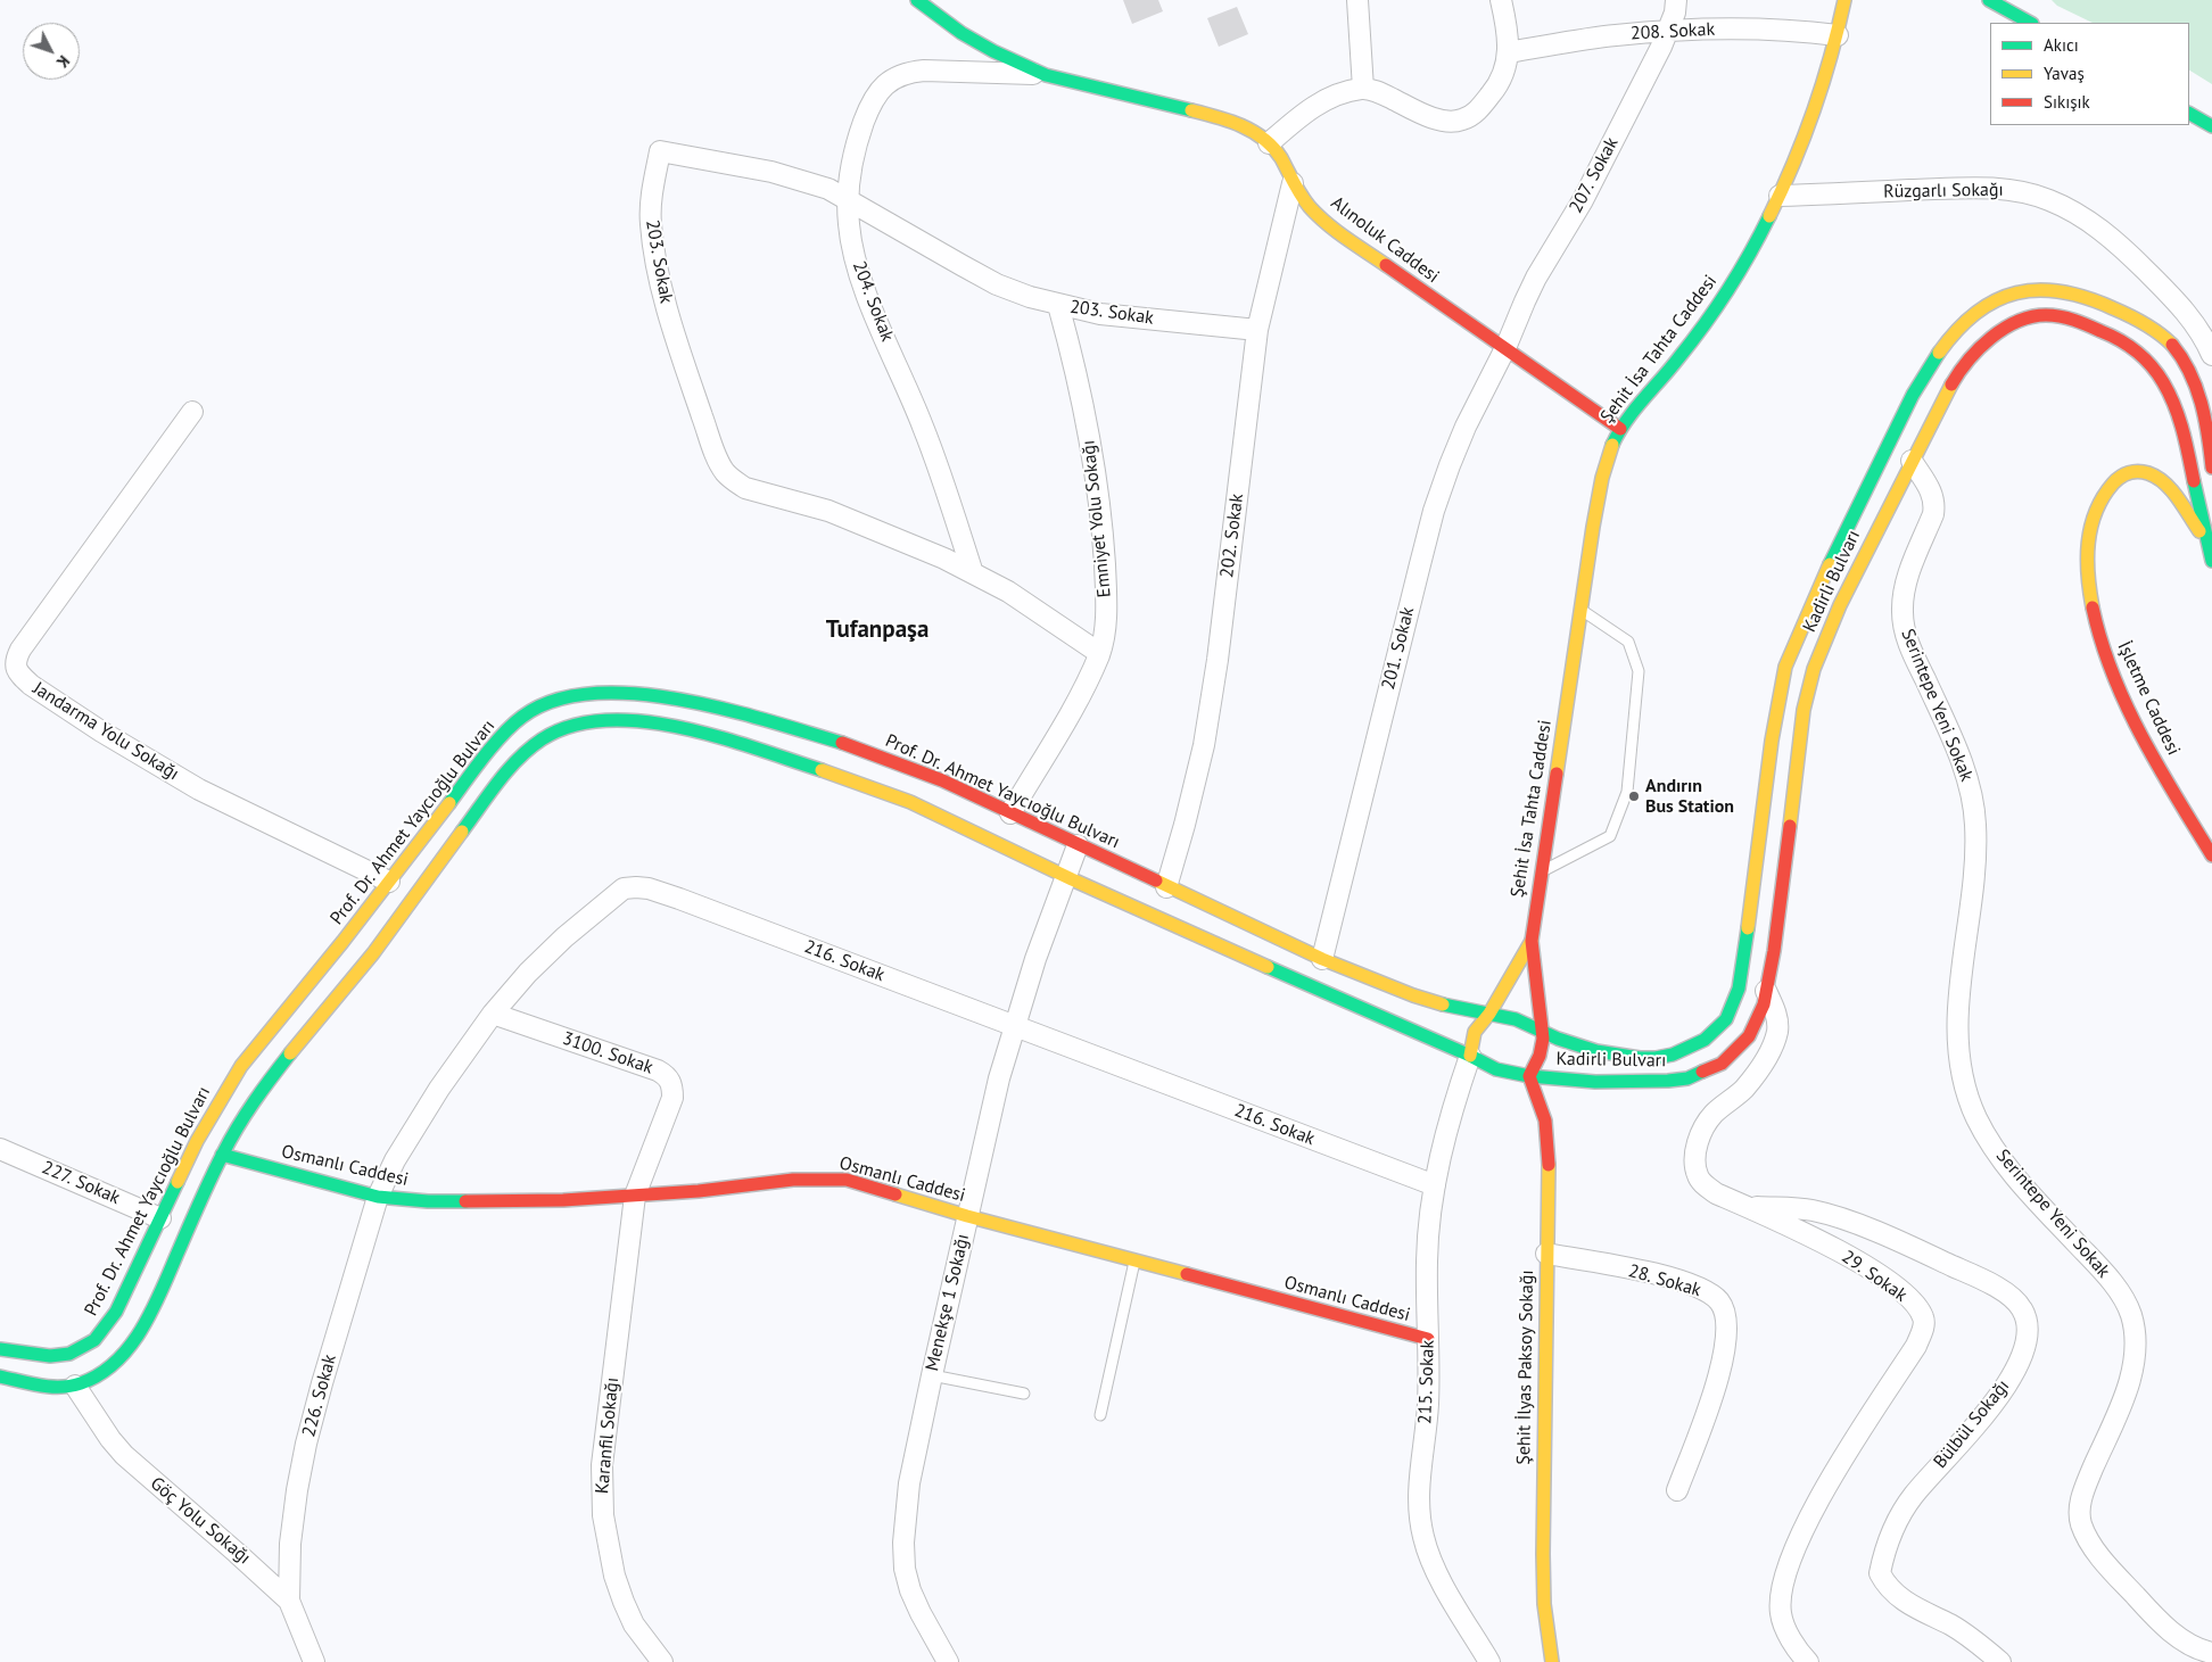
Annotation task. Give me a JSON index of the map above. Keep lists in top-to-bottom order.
{
  "streets": {
    "main road": [
      "Alınoluk Caddesi",
      "Şehit İsa Tahta Caddesi",
      "Kadirli Bulvarı",
      "İşletme Caddesi",
      "Prof. Dr. Ahmet Yaycıoğlu Bulvarı",
      "Osmanlı Caddesi",
      "Şehit İlyas Paksoy Sokağı"
    ],
    "street": [
      "208. Sokak",
      "207. Sokak",
      "Rüzgarlı Sokağı",
      "203. Sokak",
      "204. Sokak",
      "Emniyet Yolu Sokağı",
      "202. Sokak",
      "201. Sokak",
      "Serintepe Yeni Sokak",
      "Jandarma Yolu Sokağı",
      "216. Sokak",
      "3100. Sokak",
      "227. Sokak",
      "29. Sokak",
      "28. Sokak",
      "Menekşe 1 Sokağı",
      "215. Sokak",
      "226. Sokak",
      "Bülbül Sokağı",
      "Karanfil Sokağı",
      "Göç Yolu Sokağı"
    ]
  },
  "crossings": [
    ["208. Sokak", "207. Sokak"],
    ["208. Sokak", "Şehit İsa Tahta Caddesi"],
    ["207. Sokak", "Alınoluk Caddesi"],
    ["207. Sokak", "201. Sokak"],
    ["Rüzgarlı Sokağı", "Şehit İsa Tahta Caddesi"],
    ["Alınoluk Caddesi", "204. Sokak"],
    ["Alınoluk Caddesi", "Şehit İsa Tahta Caddesi"],
    ["Alınoluk Caddesi", "202. Sokak"],
    ["Alınoluk Caddesi", "201. Sokak"],
    ["203. Sokak", "204. Sokak"],
    ["203. Sokak", "Emniyet Yolu Sokağı"],
    ["203. Sokak", "202. Sokak"],
    ["Şehit İsa Tahta Caddesi", "Kadirli Bulvarı"],
    ["Şehit İsa Tahta Caddesi", "Prof. Dr. Ahmet Yaycıoğlu Bulvarı"],
    ["Şehit İsa Tahta Caddesi", "Şehit İlyas Paksoy Sokağı"],
    ["Şehit İsa Tahta Caddesi", "215. Sokak"],
    ["Emniyet Yolu Sokağı", "Prof. Dr. Ahmet Yaycıoğlu Bulvarı"],
    ["202. Sokak", "Prof. Dr. Ahmet Yaycıoğlu Bulvarı"],
    ["Kadirli Bulvarı", "İşletme Caddesi"],
    ["Kadirli Bulvarı", "Serintepe Yeni Sokak"],
    ["Kadirli Bulvarı", "Prof. Dr. Ahmet Yaycıoğlu Bulvarı"],
    ["Kadirli Bulvarı", "29. Sokak"],
    ["Kadirli Bulvarı", "Şehit İlyas Paksoy Sokağı"],
    ["Kadirli Bulvarı", "215. Sokak"],
    ["201. Sokak", "Prof. Dr. Ahmet Yaycıoğlu Bulvarı"],
    ["Jandarma Yolu Sokağı", "Prof. Dr. Ahmet Yaycıoğlu Bulvarı"],
    ["Prof. Dr. Ahmet Yaycıoğlu Bulvarı", "227. Sokak"],
    ["Prof. Dr. Ahmet Yaycıoğlu Bulvarı", "Menekşe 1 Sokağı"],
    ["Prof. Dr. Ahmet Yaycıoğlu Bulvarı", "Şehit İlyas Paksoy Sokağı"],
    ["Prof. Dr. Ahmet Yaycıoğlu Bulvarı", "215. Sokak"],
    ["216. Sokak", "3100. Sokak"],
    ["216. Sokak", "Osmanlı Caddesi"],
    ["216. Sokak", "Menekşe 1 Sokağı"],
    ["216. Sokak", "215. Sokak"],
    ["216. Sokak", "226. Sokak"],
    ["3100. Sokak", "Osmanlı Caddesi"],
    ["3100. Sokak", "Karanfil Sokağı"],
    ["Osmanlı Caddesi", "Menekşe 1 Sokağı"],
    ["Osmanlı Caddesi", "215. Sokak"],
    ["Osmanlı Caddesi", "226. Sokak"],
    ["Osmanlı Caddesi", "Karanfil Sokağı"],
    ["29. Sokak", "Bülbül Sokağı"],
    ["28. Sokak", "Şehit İlyas Paksoy Sokağı"],
    ["Şehit İlyas Paksoy Sokağı", "215. Sokak"],
    ["226. Sokak", "Göç Yolu Sokağı"]
  ],
  "districts": ["Tufanpaşa"],
  "places": ["Andırın Bus Station"],
  "legend": ["Akıcı", "Yavaş", "Sıkışık"],
  "north": "bottom right"
}
